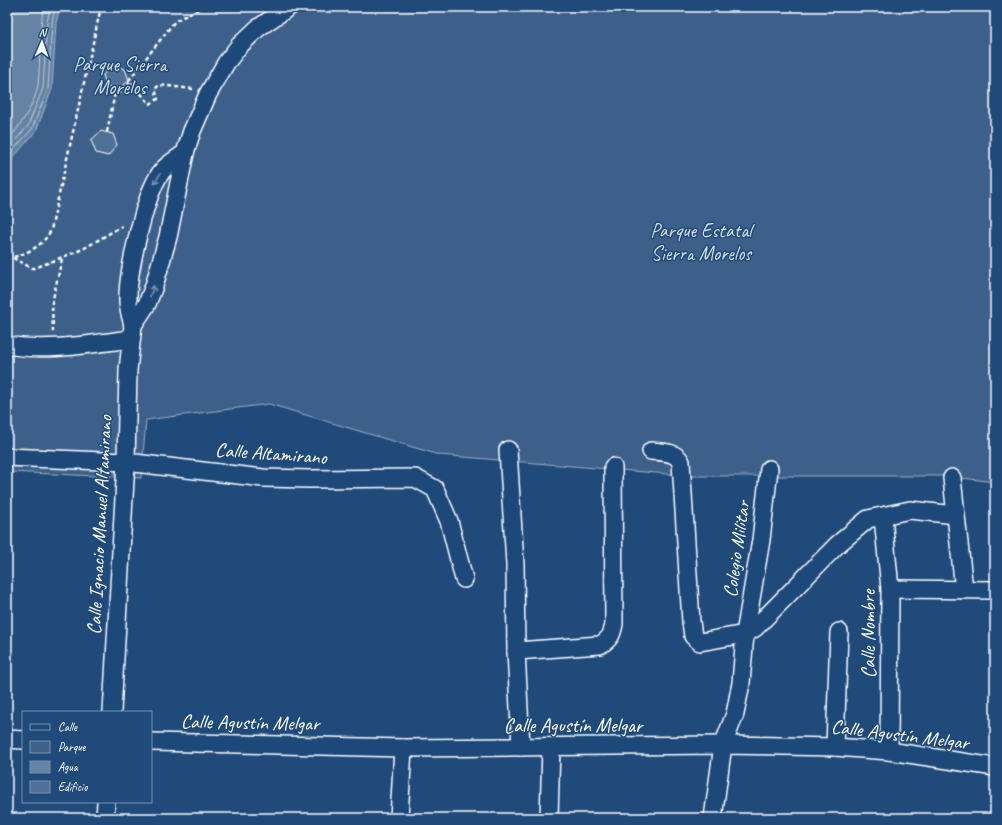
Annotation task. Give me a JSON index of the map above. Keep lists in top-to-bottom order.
{
  "streets": {
    "street": [
      "Calle Altamirano",
      "Calle Ignacio Manuel Altamirano",
      "Colegio Militar",
      "Calle Nombre",
      "Calle Agustín Melgar"
    ]
  },
  "crossings": [
    ["Calle Altamirano", "Calle Ignacio Manuel Altamirano"],
    ["Colegio Militar", "Calle Agustín Melgar"],
    ["Calle Nombre", "Calle Agustín Melgar"]
  ],
  "parks": ["Parque Sierra Morelos", "Parque Estatal Sierra Morelos"],
  "legend": [
    "Calle",
    "Parque",
    "Agua",
    "Edificio"
  ],
  "north": "top"
}
